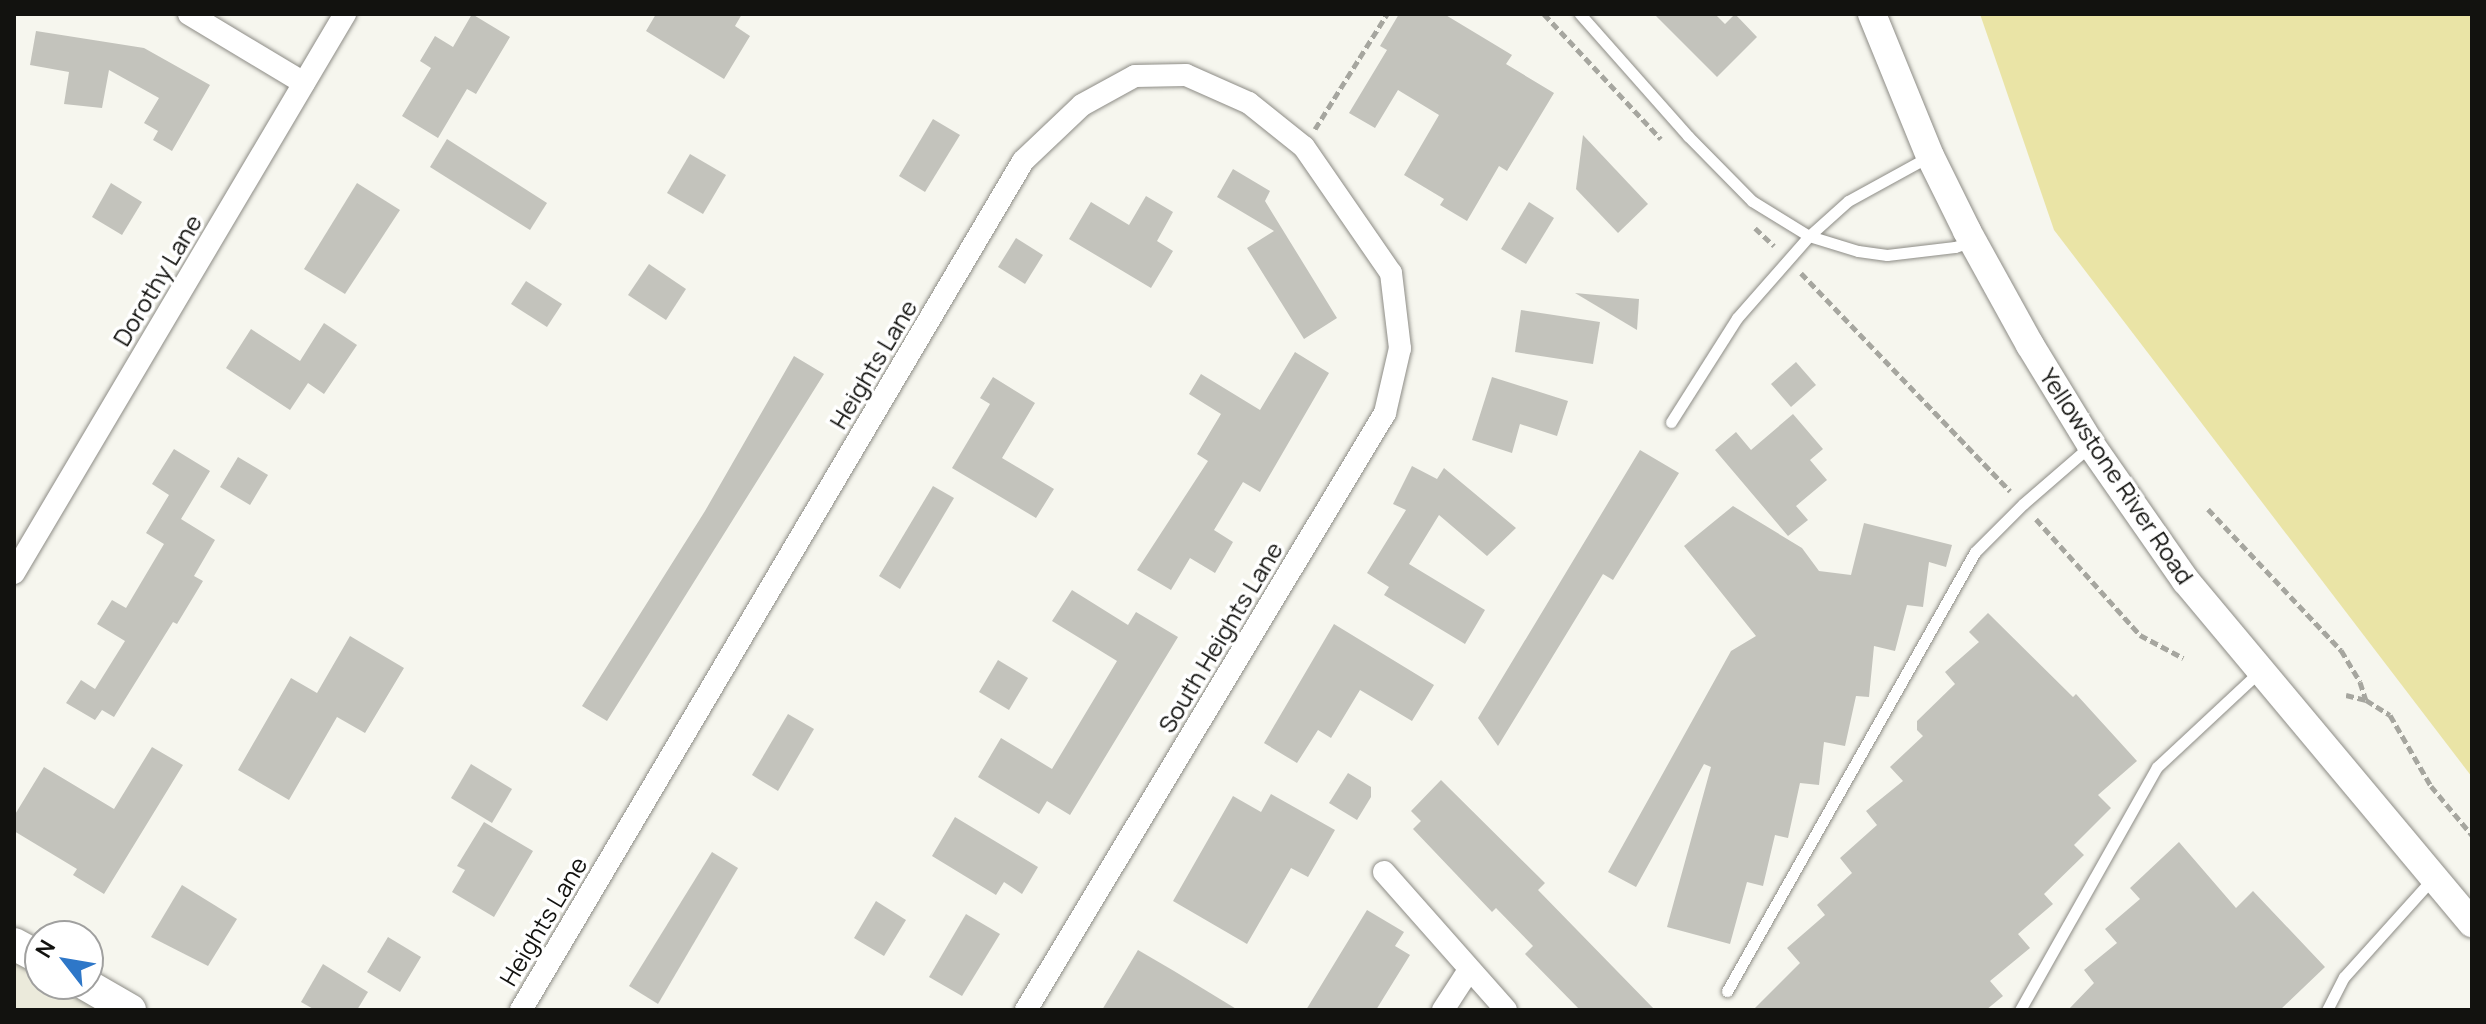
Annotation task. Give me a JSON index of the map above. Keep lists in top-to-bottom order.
{
  "streets": {
    "street": [
      "Dorothy Lane",
      "Heights Lane",
      "Yellowstone River Road",
      "South Heights Lane"
    ]
  },
  "crossings": [
    ["Heights Lane", "South Heights Lane"]
  ],
  "north": "top left"
}
